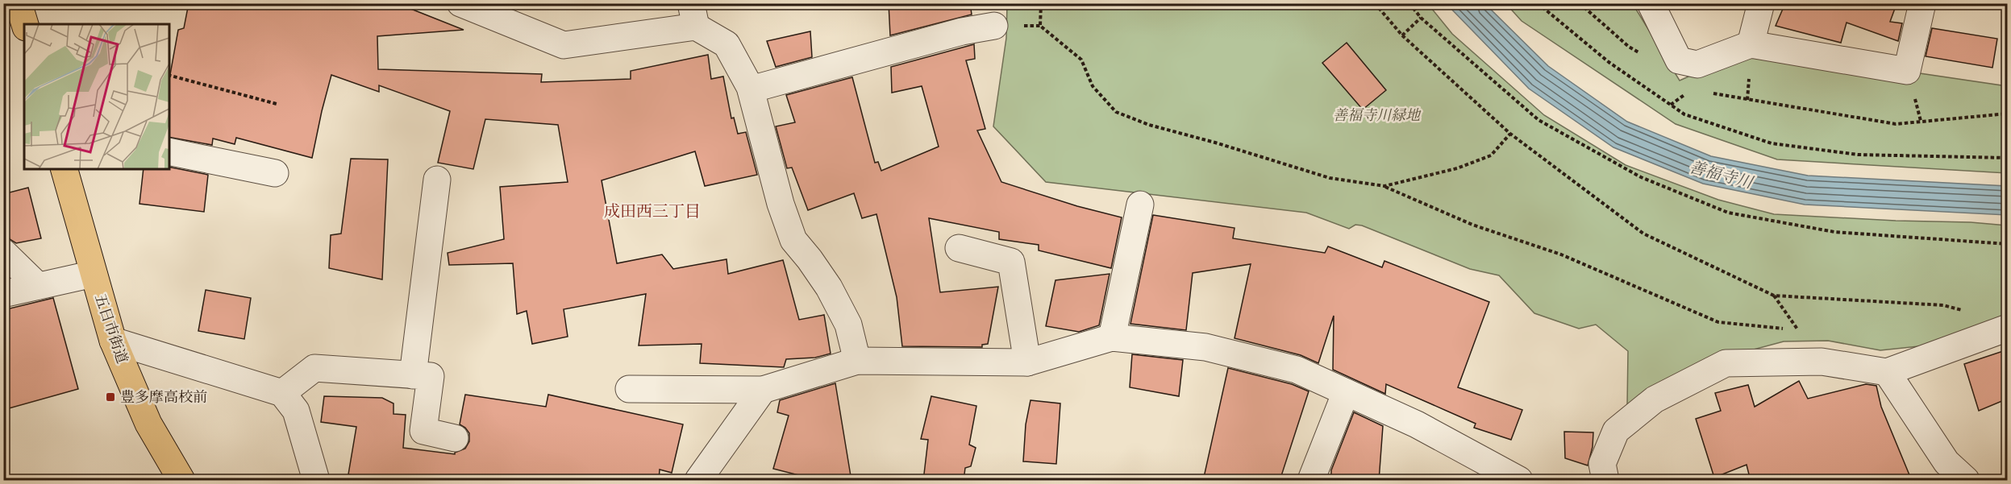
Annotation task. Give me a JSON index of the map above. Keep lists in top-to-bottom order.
{
  "streets": {
    "main road": ["五日市街道"]
  },
  "districts": ["成田西三丁目"],
  "water": ["善福寺川"],
  "parks": ["善福寺川緑地"],
  "places": {
    "transit": ["豊多摩高校前"]
  }
}
